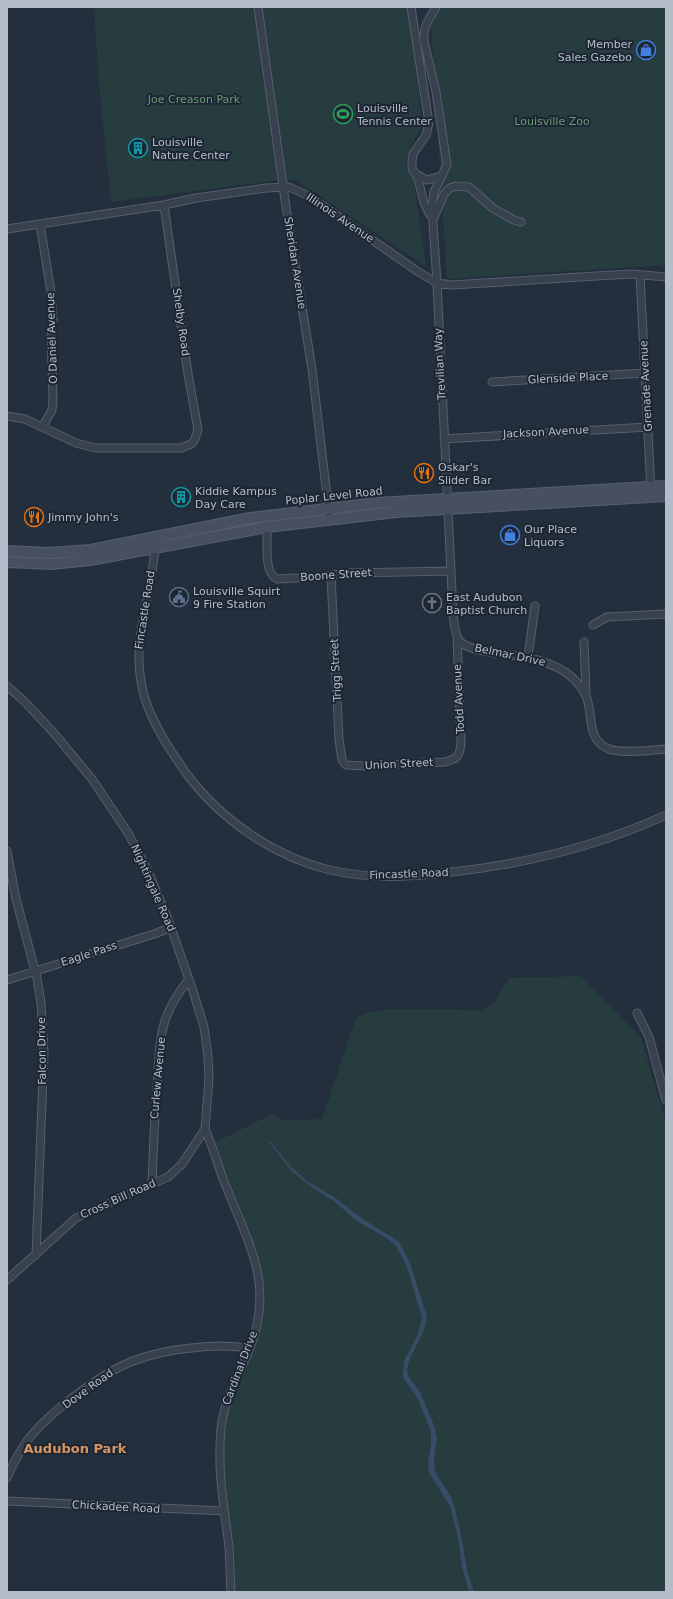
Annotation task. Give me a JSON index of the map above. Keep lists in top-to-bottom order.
{
  "streets": {
    "main road": ["Poplar Level Road"],
    "street": [
      "Illinois Avenue",
      "Sheridan Avenue",
      "Shelby Road",
      "O Daniel Avenue",
      "Trevilian Way",
      "Glenside Place",
      "Grenade Avenue",
      "Jackson Avenue",
      "Boone Street",
      "Fincastle Road",
      "Belmar Drive",
      "Trigg Street",
      "Todd Avenue",
      "Union Street",
      "Nightingale Road",
      "Eagle Pass",
      "Falcon Drive",
      "Curlew Avenue",
      "Cross Bill Road",
      "Cardinal Drive",
      "Dove Road",
      "Chickadee Road"
    ]
  },
  "crossings": [
    ["Illinois Avenue", "Sheridan Avenue"],
    ["Illinois Avenue", "Shelby Road"],
    ["Illinois Avenue", "O Daniel Avenue"],
    ["Illinois Avenue", "Trevilian Way"],
    ["Illinois Avenue", "Grenade Avenue"],
    ["Sheridan Avenue", "Poplar Level Road"],
    ["Shelby Road", "O Daniel Avenue"],
    ["Trevilian Way", "Jackson Avenue"],
    ["Trevilian Way", "Poplar Level Road"],
    ["Glenside Place", "Grenade Avenue"],
    ["Grenade Avenue", "Jackson Avenue"],
    ["Grenade Avenue", "Poplar Level Road"],
    ["Poplar Level Road", "Boone Street"],
    ["Poplar Level Road", "Fincastle Road"],
    ["Boone Street", "Trigg Street"],
    ["Belmar Drive", "Todd Avenue"],
    ["Trigg Street", "Union Street"],
    ["Todd Avenue", "Union Street"],
    ["Nightingale Road", "Eagle Pass"],
    ["Nightingale Road", "Curlew Avenue"],
    ["Nightingale Road", "Cross Bill Road"],
    ["Nightingale Road", "Cardinal Drive"],
    ["Eagle Pass", "Falcon Drive"],
    ["Falcon Drive", "Cross Bill Road"],
    ["Curlew Avenue", "Cross Bill Road"],
    ["Cross Bill Road", "Cardinal Drive"],
    ["Cardinal Drive", "Dove Road"],
    ["Cardinal Drive", "Chickadee Road"]
  ],
  "districts": ["Audubon Park"],
  "parks": ["Joe Creason Park", "Louisville Zoo"],
  "places": {
    "shop": ["Member Sales Gazebo", "Our Place Liquors"],
    "sports": ["Louisville Tennis Center"],
    "building": ["Louisville Nature Center", "Kiddie Kampus Day Care"],
    "restaurant": ["Oskar's Slider Bar", "Jimmy John's"],
    "public building": ["Louisville Squirt 9 Fire Station"],
    "church": ["East Audubon Baptist Church"]
  }
}
